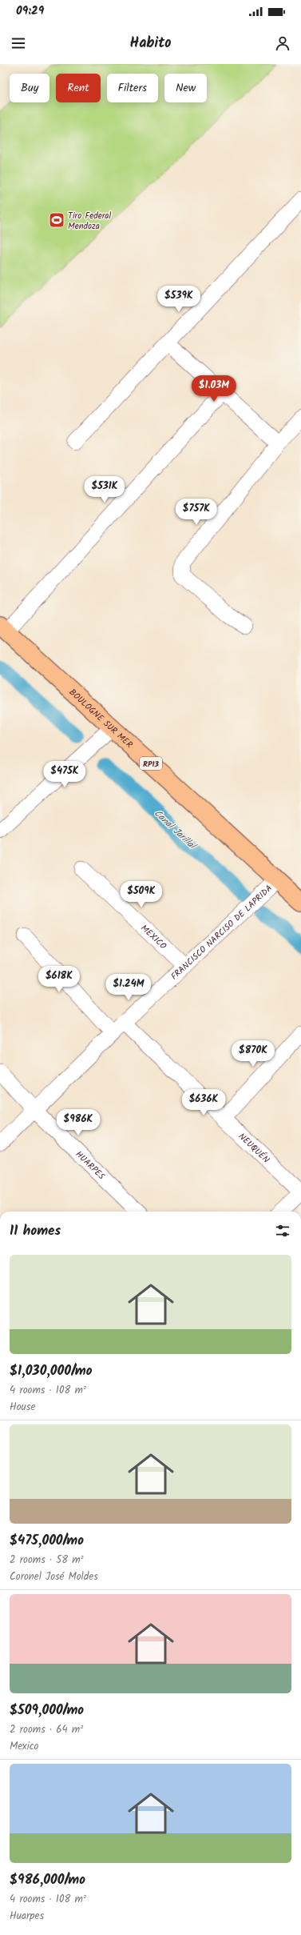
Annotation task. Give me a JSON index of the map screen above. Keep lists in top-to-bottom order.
{
  "streets": {
    "main road": ["BOULOGNE SUR MER", "RP13"],
    "street": [
      "FRANCISCO NARCISO DE LAPRIDA",
      "MEXICO",
      "NEUQUÉN",
      "HUARPES"
    ]
  },
  "crossings": [
    ["BOULOGNE SUR MER", "FRANCISCO NARCISO DE LAPRIDA"],
    ["FRANCISCO NARCISO DE LAPRIDA", "MEXICO"],
    ["FRANCISCO NARCISO DE LAPRIDA", "NEUQUÉN"],
    ["FRANCISCO NARCISO DE LAPRIDA", "HUARPES"]
  ],
  "water": ["Canal Jarillal"],
  "places": {
    "sports": ["Tiro Federal Mendoza"]
  },
  "page": {
    "status": "09:29",
    "header": "Habito",
    "chip": [
      "Buy",
      "Rent",
      "Filters",
      "New"
    ],
    "price": [
      "$539K",
      "$1.03M",
      "$531K",
      "$757K",
      "$475K",
      "$509K",
      "$618K",
      "$1.24M",
      "$870K",
      "$636K",
      "$986K"
    ],
    "heading": "11 homes",
    "list": [
      {
        "name": "$1,030,000/mo",
        "note": "4 rooms · 108 m² · House"
      },
      {
        "name": "$475,000/mo",
        "note": "2 rooms · 58 m² · Coronel José Moldes"
      },
      {
        "name": "$509,000/mo",
        "note": "2 rooms · 64 m² · Mexico"
      },
      {
        "name": "$986,000/mo",
        "note": "4 rooms · 108 m² · Huarpes"
      }
    ]
  }
}
